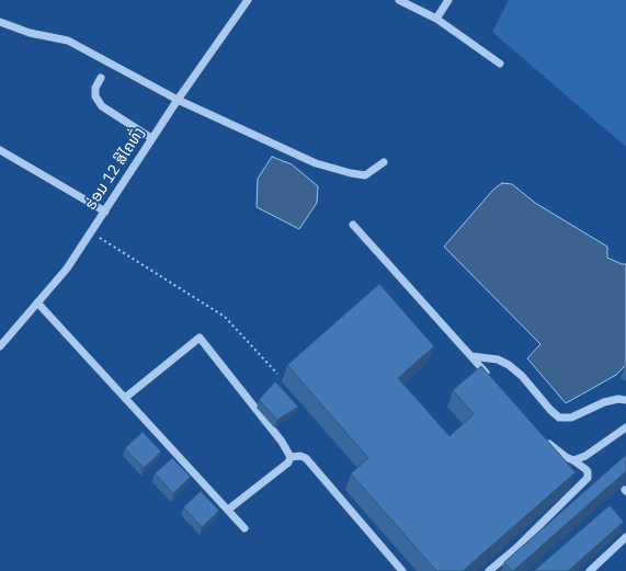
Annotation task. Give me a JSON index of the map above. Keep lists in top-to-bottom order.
{
  "streets": {
    "street": ["ຮ່ອມ 12 ສີໄຄທົ່ງ"]
  }
}
